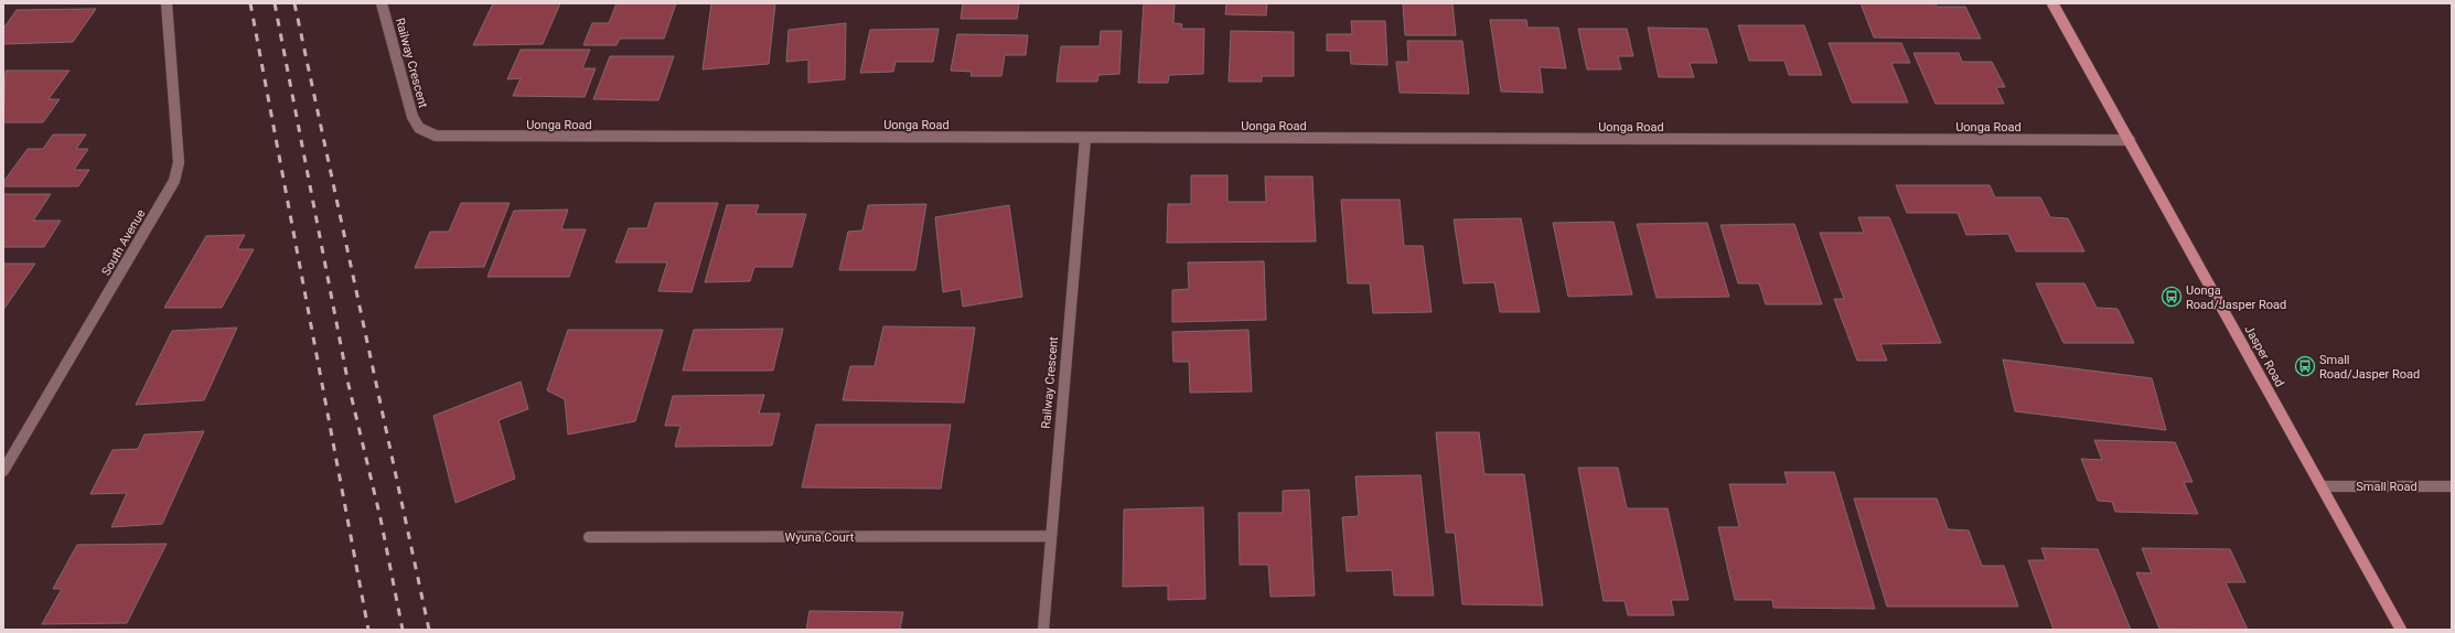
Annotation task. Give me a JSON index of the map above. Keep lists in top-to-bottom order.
{
  "streets": {
    "main road": ["Jasper Road"],
    "street": [
      "Railway Crescent",
      "Uonga Road",
      "South Avenue",
      "Small Road",
      "Wyuna Court"
    ]
  },
  "crossings": [
    ["Railway Crescent", "Uonga Road"],
    ["Railway Crescent", "Wyuna Court"],
    ["Uonga Road", "Jasper Road"],
    ["Jasper Road", "Small Road"]
  ],
  "places": {
    "bus stop": ["Uonga Road/Jasper Road", "Small Road/Jasper Road"]
  }
}
